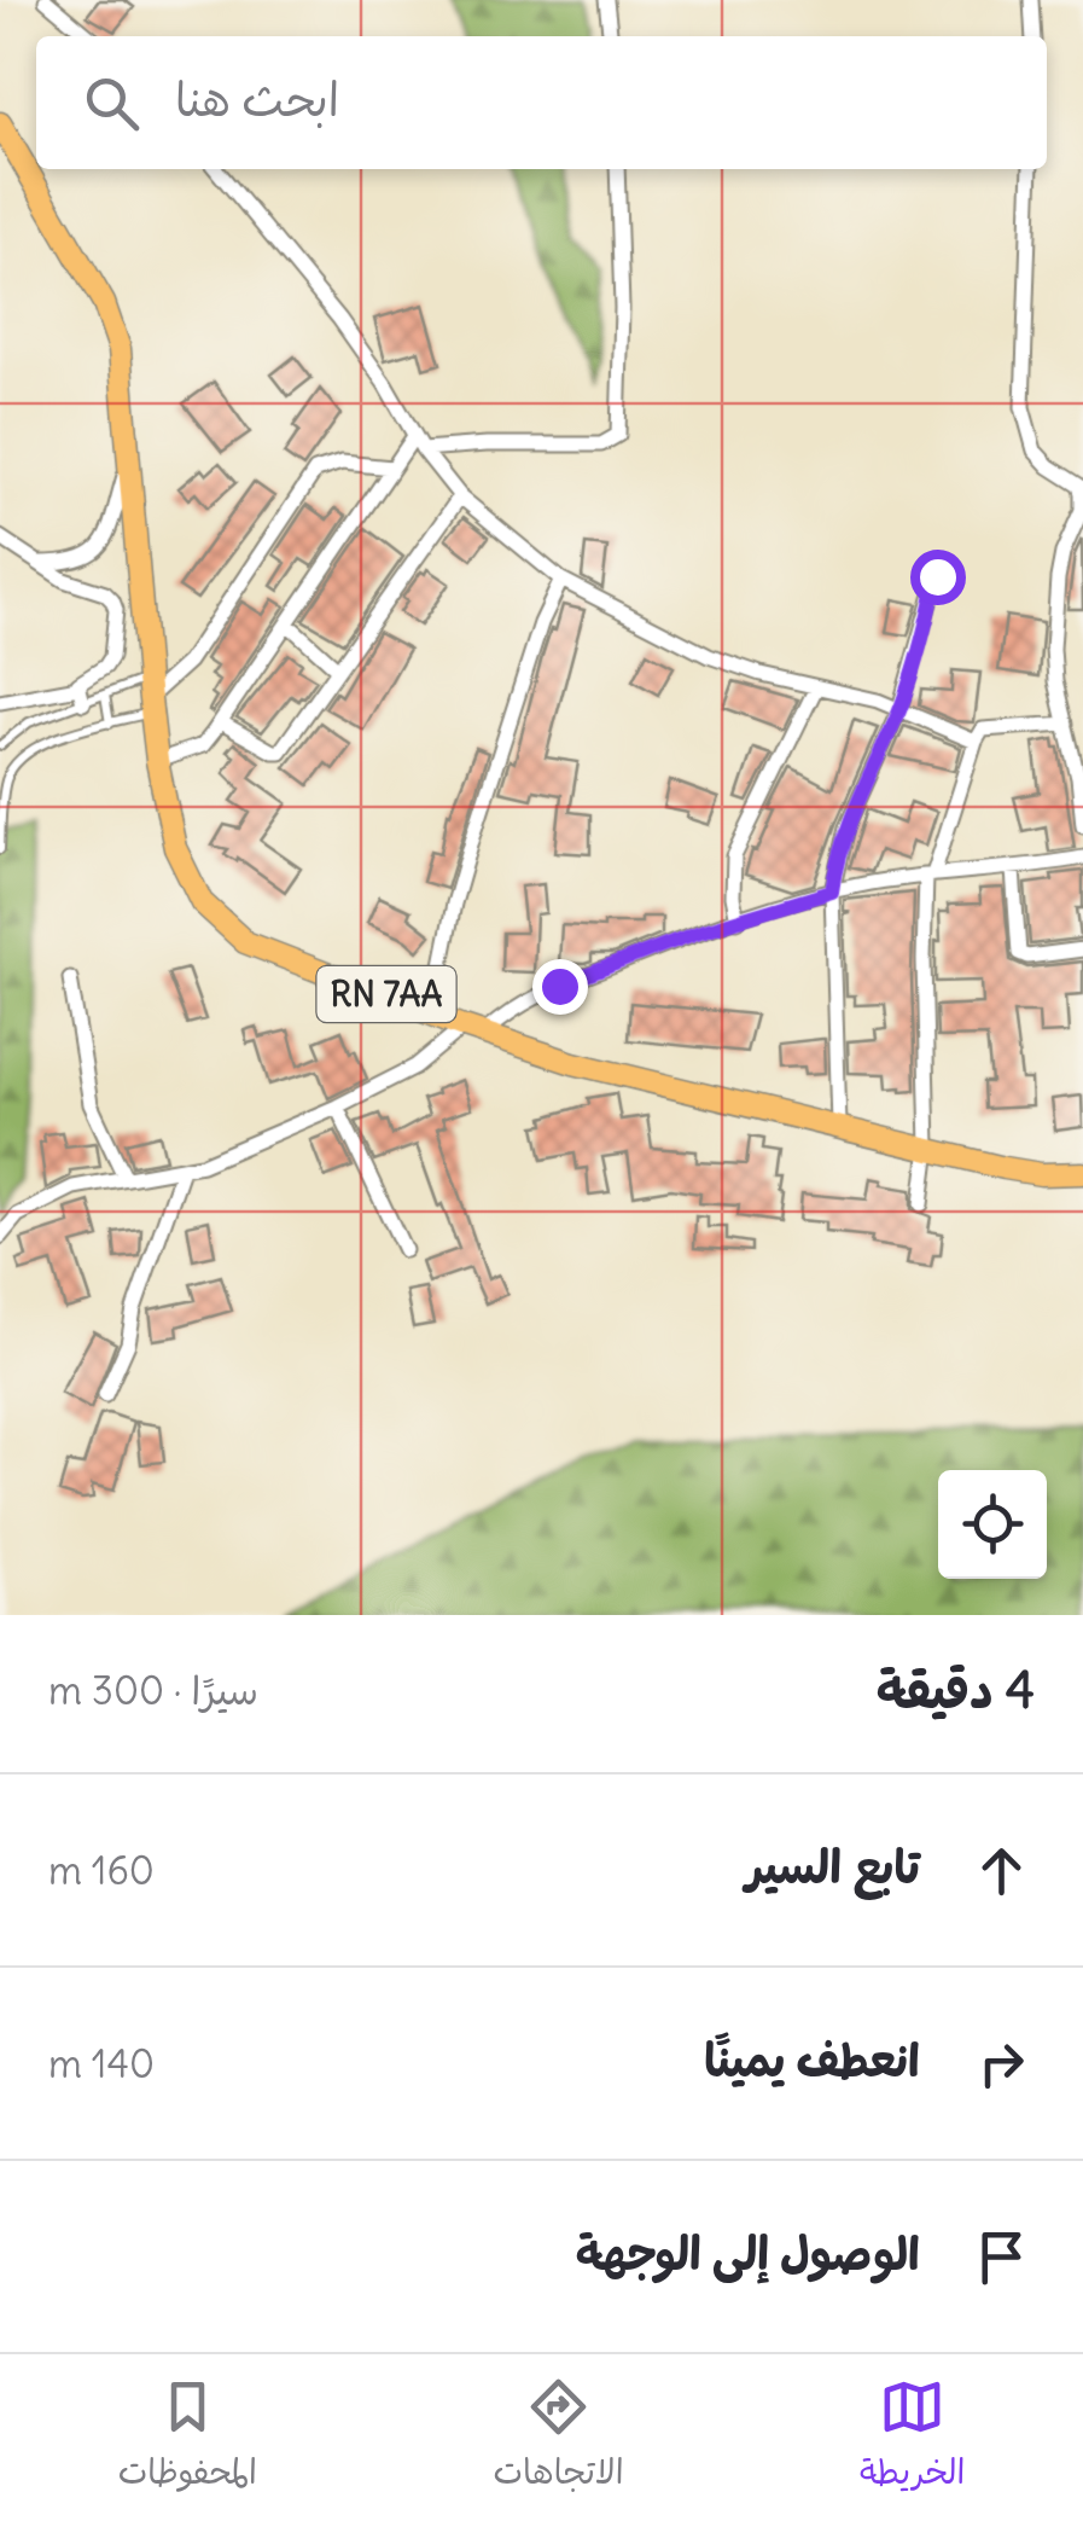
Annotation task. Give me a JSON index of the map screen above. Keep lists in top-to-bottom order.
{
  "streets": {
    "main road": ["RN 7AA"]
  },
  "page": {
    "search": "ابحث هنا",
    "heading": ["4 دقيقة", "سيرًا · 300 m"],
    "list": [
      ["تابع السير", "160 m"],
      ["انعطف يمينًا", "140 m"],
      "الوصول إلى الوجهة"
    ],
    "nav": ["الخريطة", "الاتجاهات", "المحفوظات"]
  }
}
